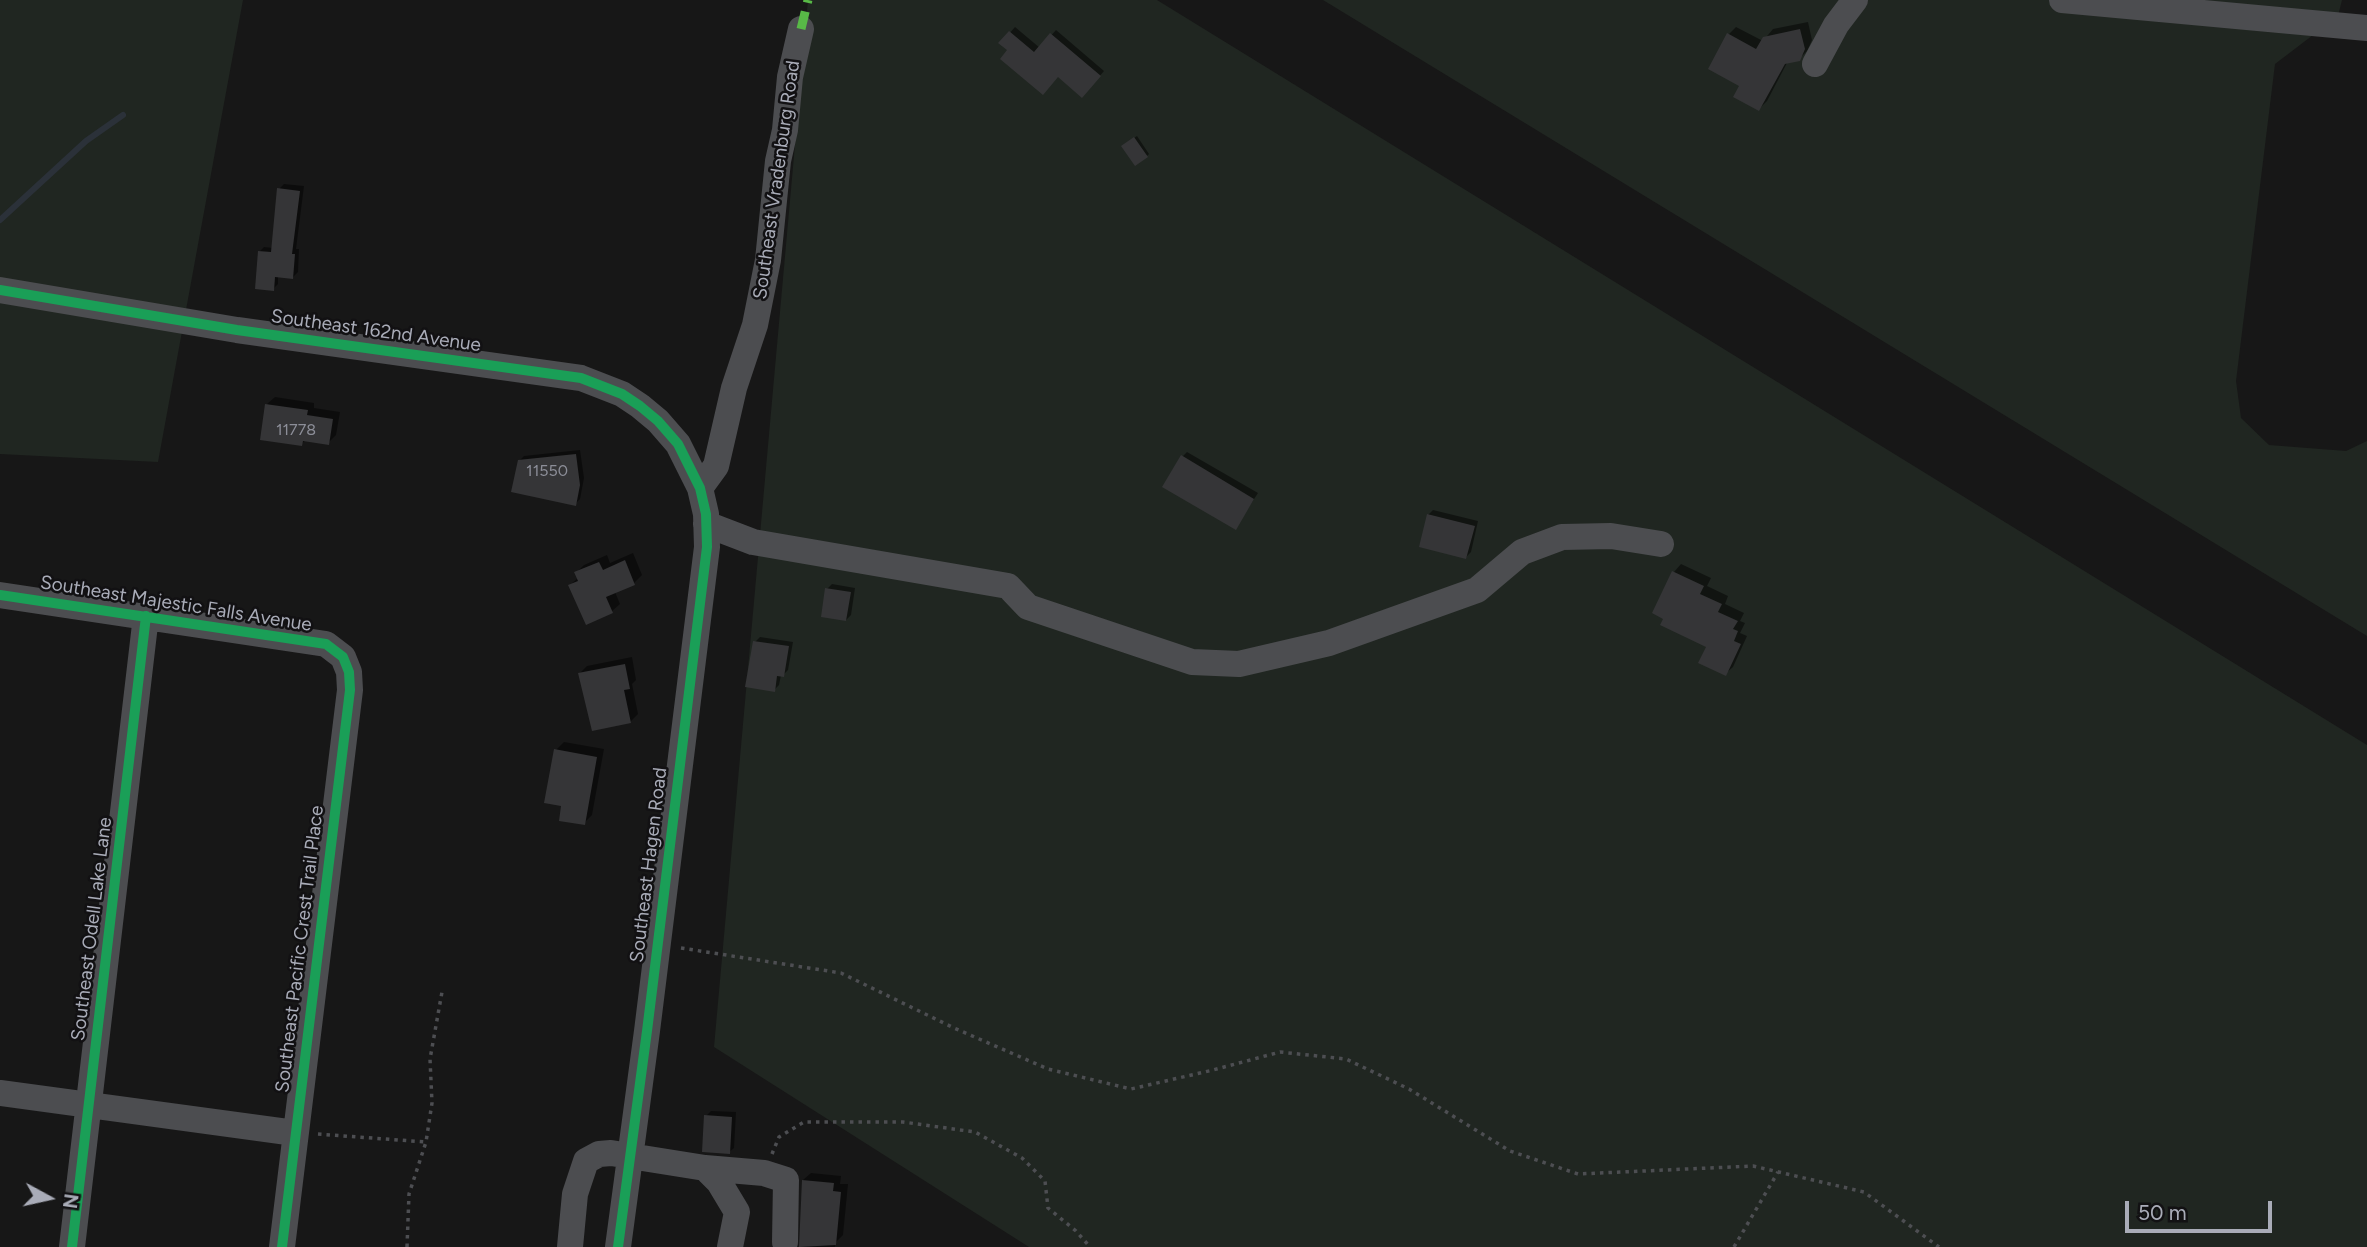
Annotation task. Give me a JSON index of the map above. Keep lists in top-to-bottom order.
{
  "streets": {
    "street": [
      "Southeast Vradenburg Road",
      "Southeast 162nd Avenue",
      "Southeast Majestic Falls Avenue",
      "Southeast Hagen Road",
      "Southeast Odell Lake Lane",
      "Southeast Pacific Crest Trail Place"
    ]
  },
  "crossings": [
    ["Southeast Vradenburg Road", "Southeast 162nd Avenue"],
    ["Southeast Vradenburg Road", "Southeast Hagen Road"],
    ["Southeast 162nd Avenue", "Southeast Hagen Road"],
    ["Southeast Majestic Falls Avenue", "Southeast Odell Lake Lane"],
    ["Southeast Majestic Falls Avenue", "Southeast Pacific Crest Trail Place"]
  ],
  "house_numbers": ["11778", "11550"],
  "scale_bar": "50 m",
  "north": "right"
}
